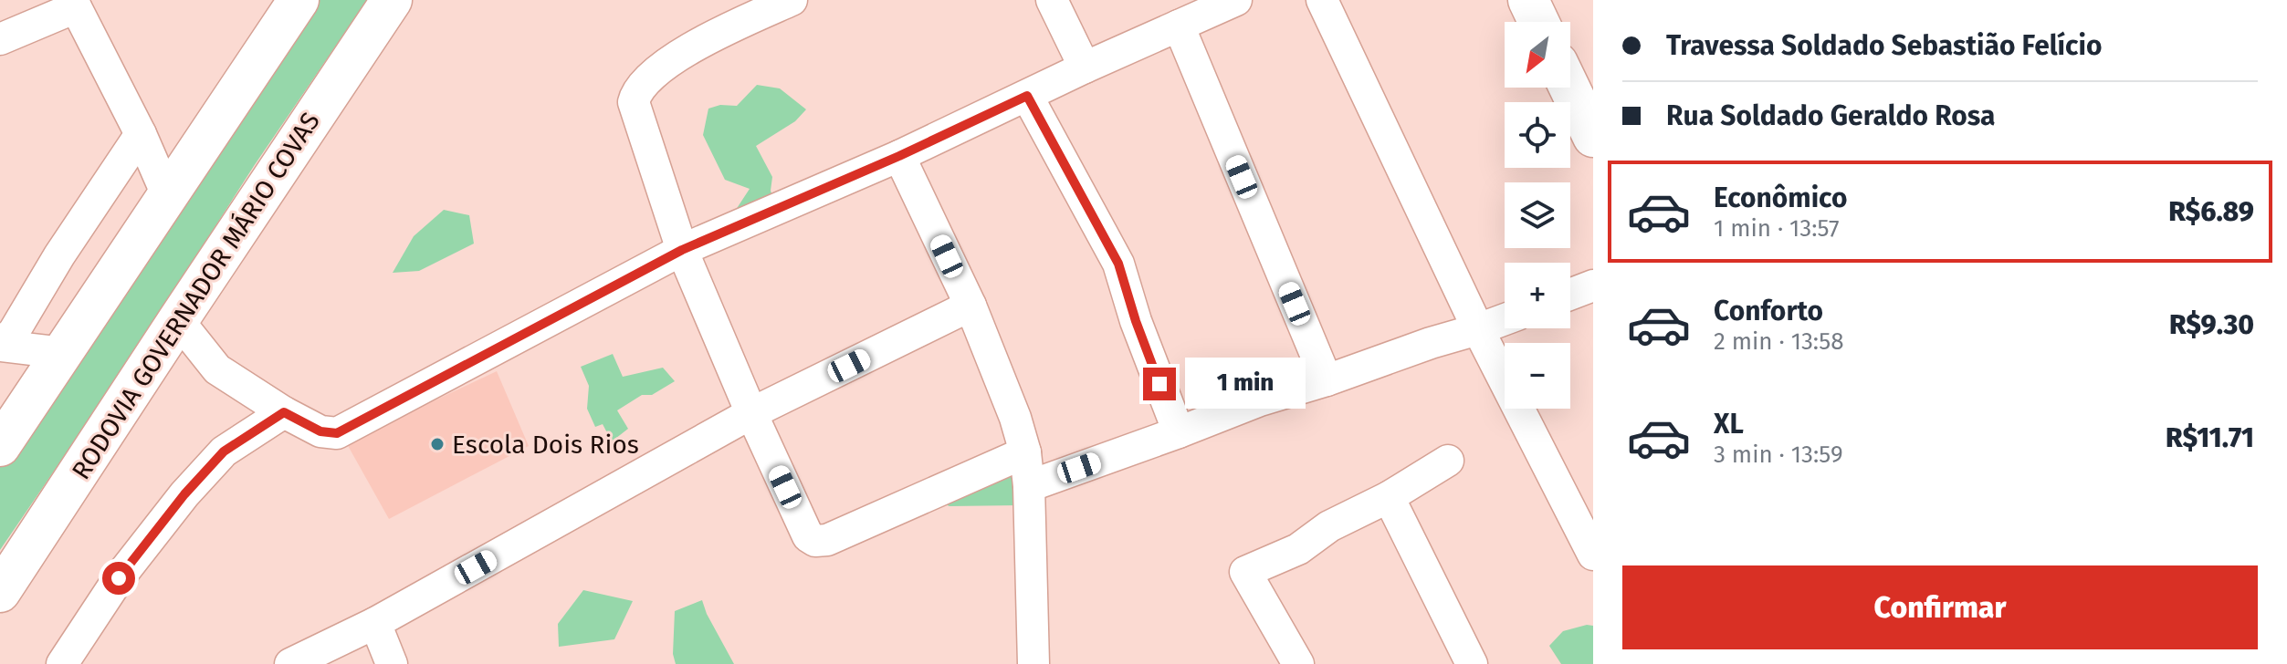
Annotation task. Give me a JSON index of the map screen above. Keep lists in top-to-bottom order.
{
  "streets": {
    "main road": ["RODOVIA GOVERNADOR MÁRIO COVAS"]
  },
  "places": ["Escola Dois Rios"],
  "north": "bottom left",
  "page": {
    "banner": ["Travessa Soldado Sebastião Felício", "Rua Soldado Geraldo Rosa"],
    "map_buttons": ["+", "−"],
    "list": [
      {
        "name": "Econômico",
        "note": "1 min · 13:57",
        "value": "R$6.89"
      },
      {
        "name": "Conforto",
        "note": "2 min · 13:58",
        "value": "R$9.30"
      },
      {
        "name": "XL",
        "note": "3 min · 13:59",
        "value": "R$11.71"
      }
    ],
    "bubble": "1 min",
    "buttons": "Confirmar"
  }
}
